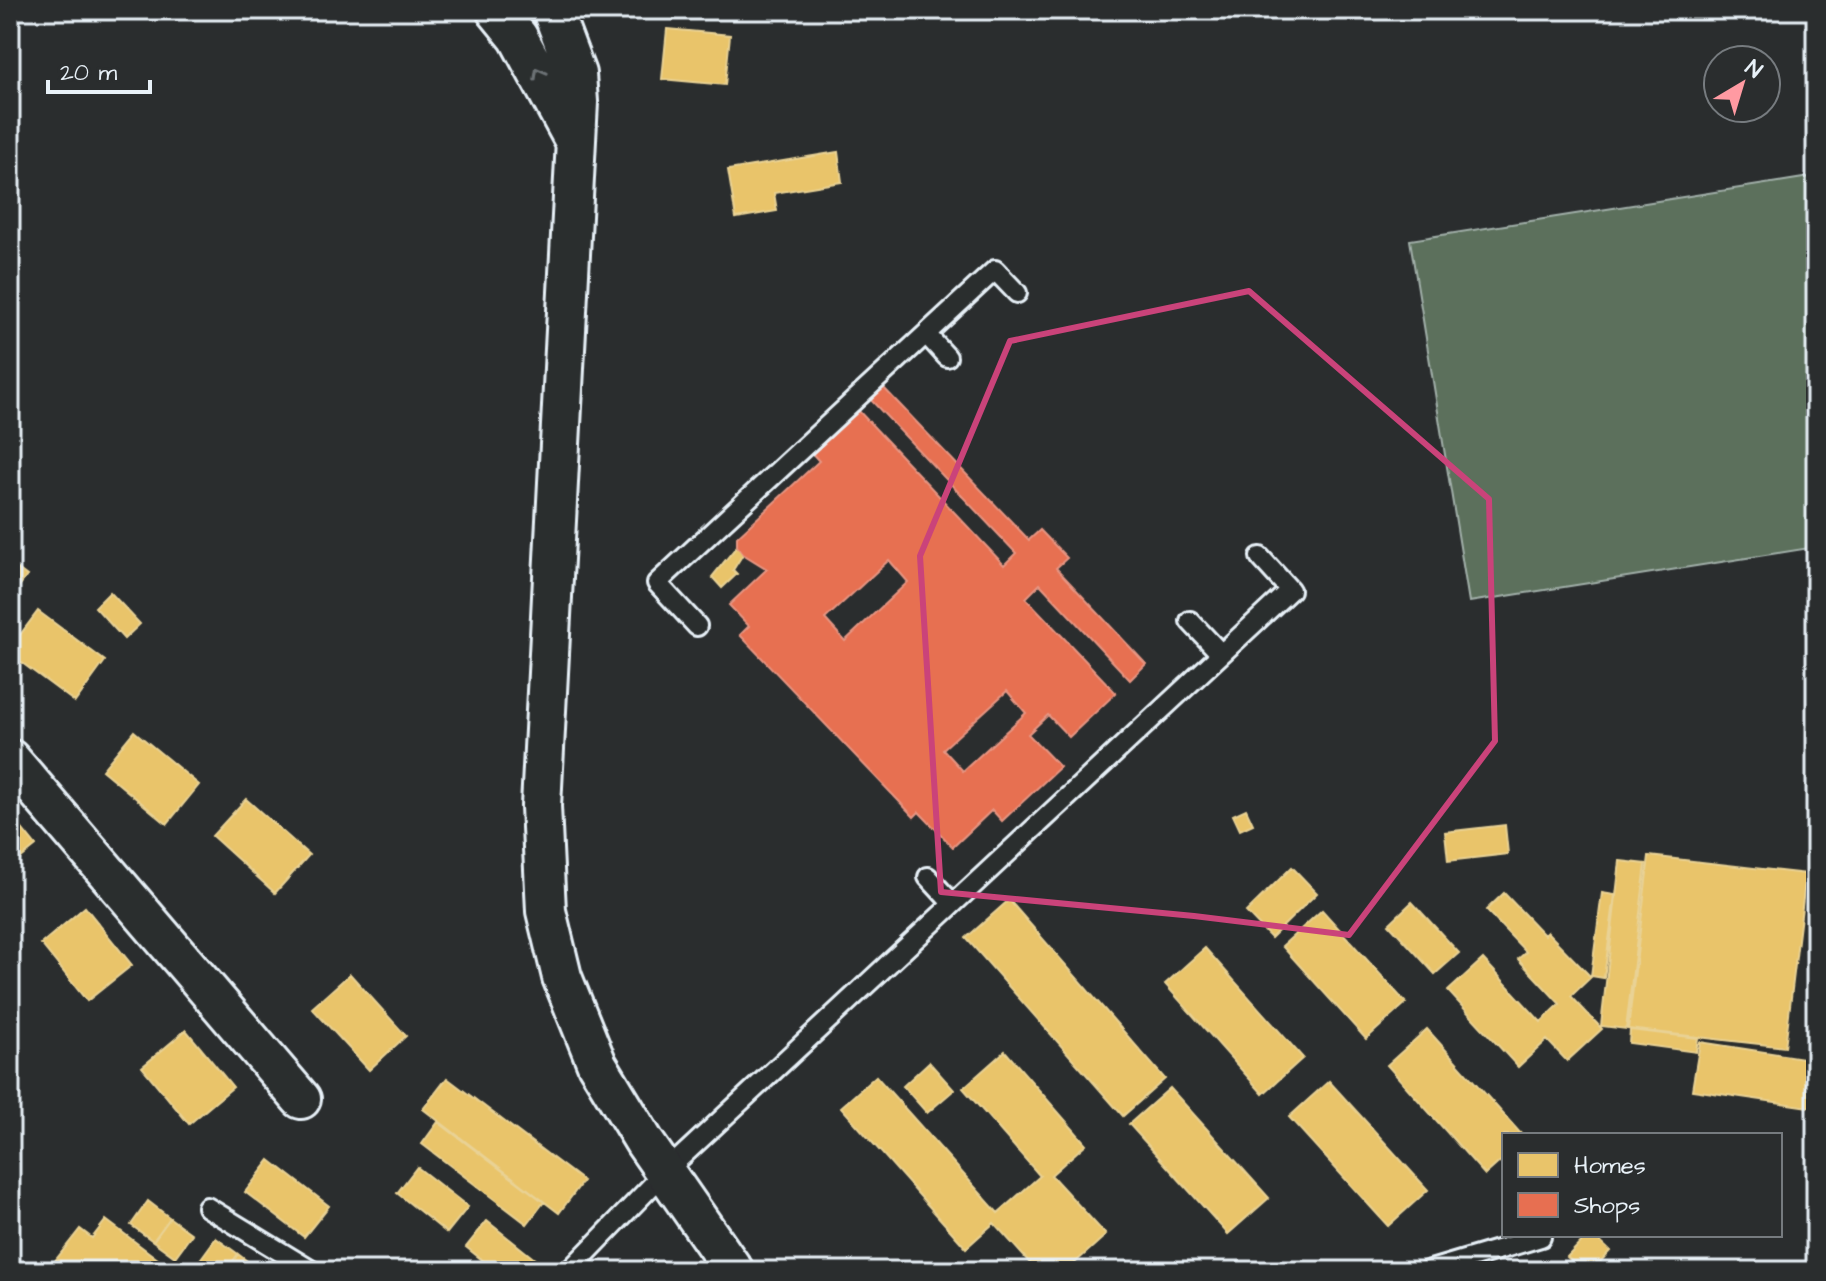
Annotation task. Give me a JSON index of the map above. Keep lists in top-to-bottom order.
{
  "legend": ["Homes", "Shops"],
  "scale_bar": "20 m",
  "north": "top right"
}
